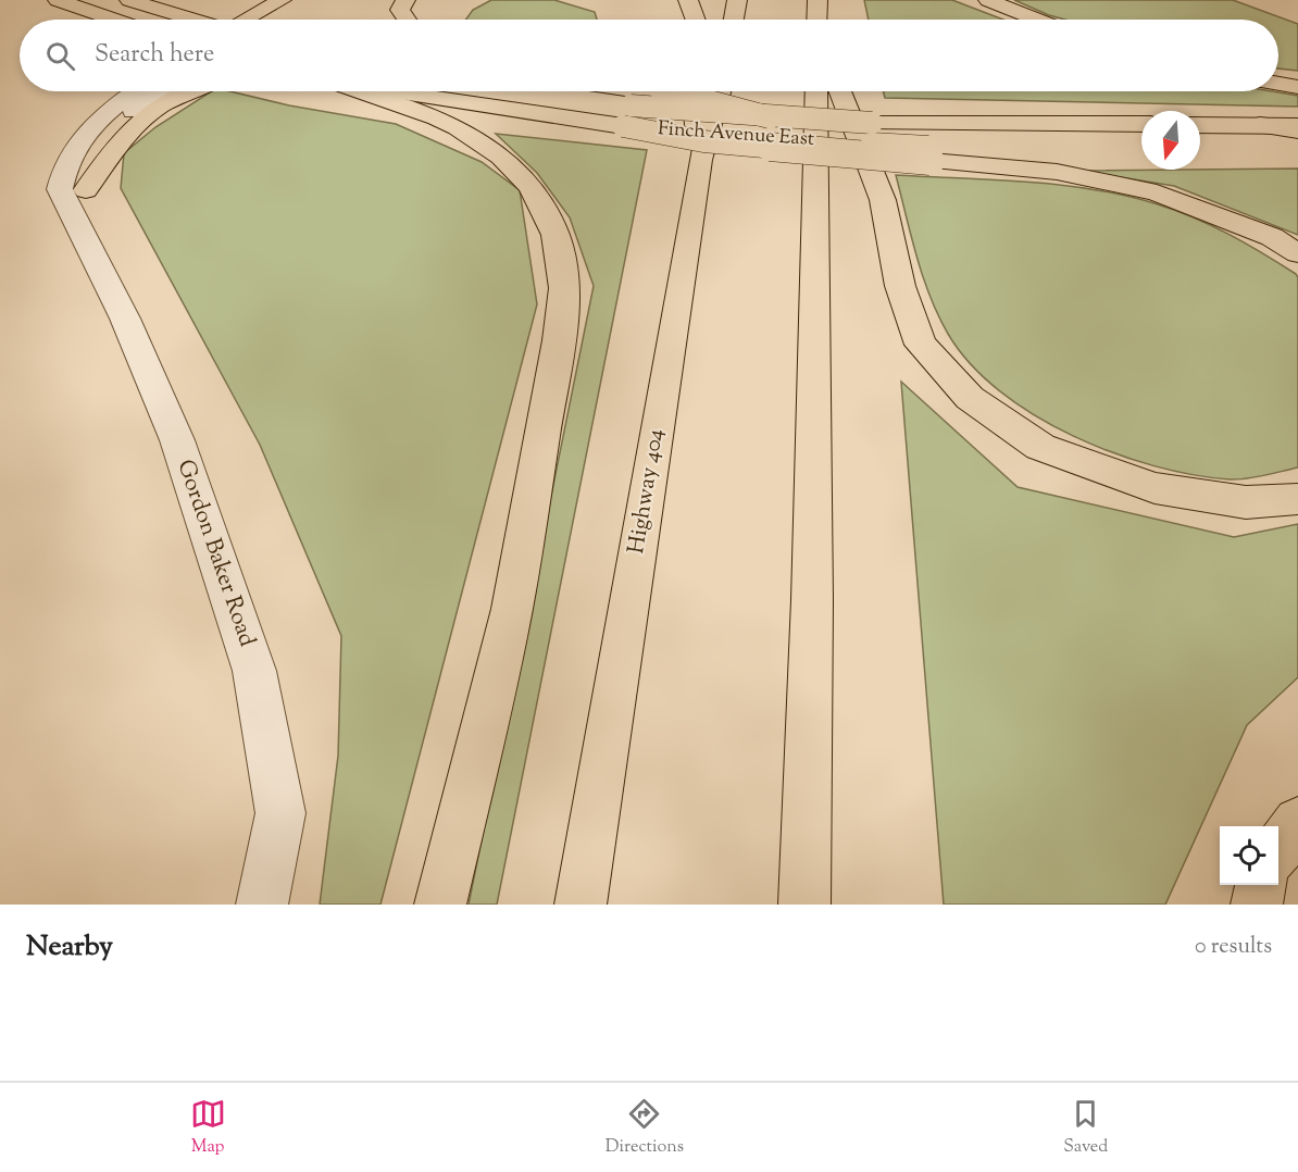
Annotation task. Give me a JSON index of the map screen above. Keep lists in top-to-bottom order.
{
  "streets": {
    "main road": ["Finch Avenue East", "Highway 404"],
    "street": ["Gordon Baker Road"]
  },
  "north": "bottom",
  "page": {
    "search": "Search here",
    "heading": ["Nearby", "0 results"],
    "nav": ["Map", "Directions", "Saved"]
  }
}
